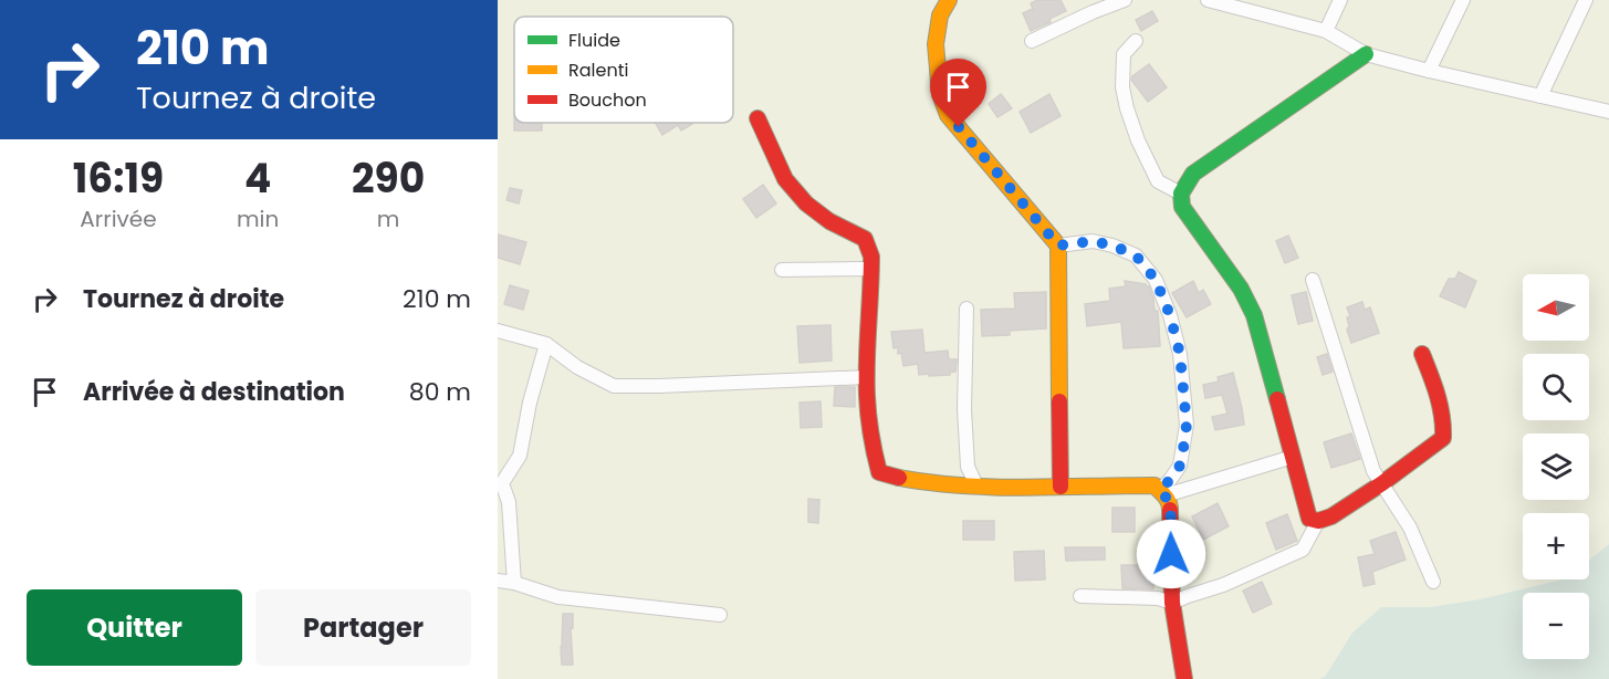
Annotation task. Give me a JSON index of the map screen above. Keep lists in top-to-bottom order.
{
  "legend": ["Fluide", "Ralenti", "Bouchon"],
  "north": "left",
  "page": {
    "turn": ["210 m", "Tournez à droite"],
    "eta": [
      "16:19",
      "Arrivée",
      "4",
      "min",
      "290",
      "m"
    ],
    "list": [
      {
        "name": "Tournez à droite",
        "value": "210 m"
      },
      {
        "name": "Arrivée à destination",
        "value": "80 m"
      }
    ],
    "map_buttons": ["+", "−"],
    "buttons": ["Quitter", "Partager"]
  }
}
